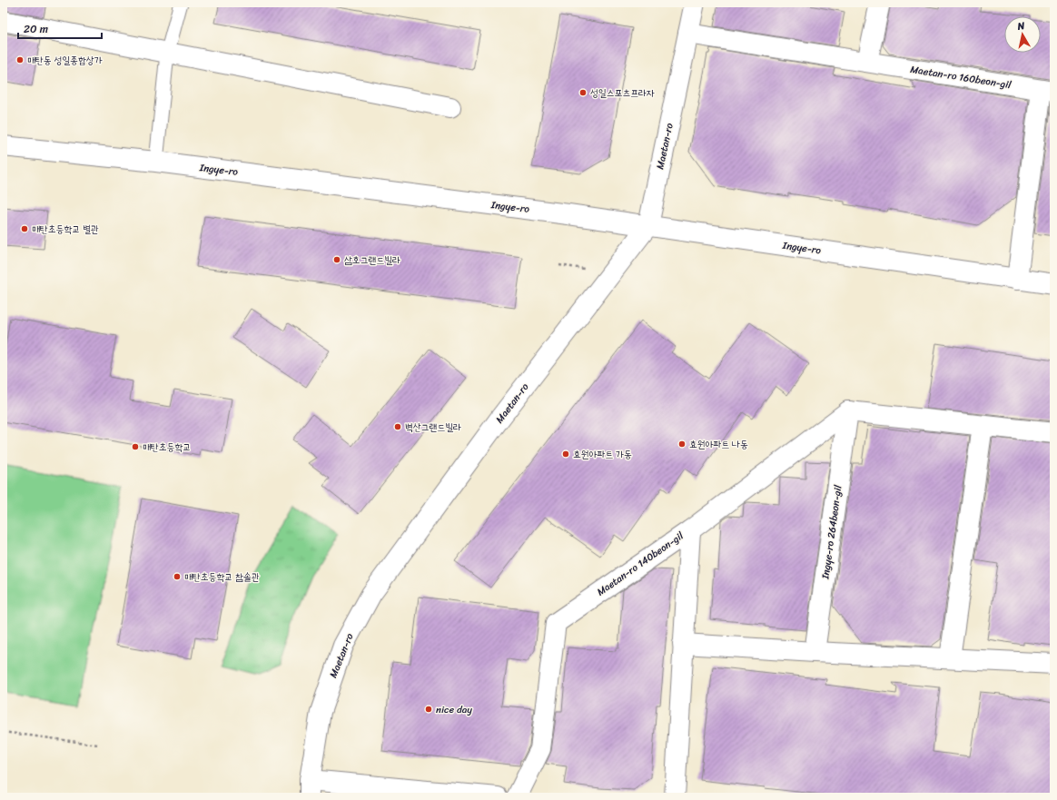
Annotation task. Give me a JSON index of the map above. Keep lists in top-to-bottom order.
{
  "streets": {
    "street": [
      "Maetan-ro 160beon-gil",
      "Maetan-ro",
      "Ingye-ro",
      "Ingye-ro 264beon-gil",
      "Maetan-ro 140beon-gil"
    ]
  },
  "crossings": [
    ["Maetan-ro 160beon-gil", "Maetan-ro"],
    ["Maetan-ro", "Ingye-ro"]
  ],
  "places": [
    "매탄동 성일종합상가",
    "성일스포츠프라자",
    "매탄초등학교 별관",
    "삼호그랜드빌라",
    "벽산그랜드빌라",
    "효원아파트 나동",
    "매탄초등학교",
    "효원아파트 가동",
    "매탄초등학교 참솔관",
    "nice day"
  ],
  "scale_bar": "20 m",
  "north": "top"
}
